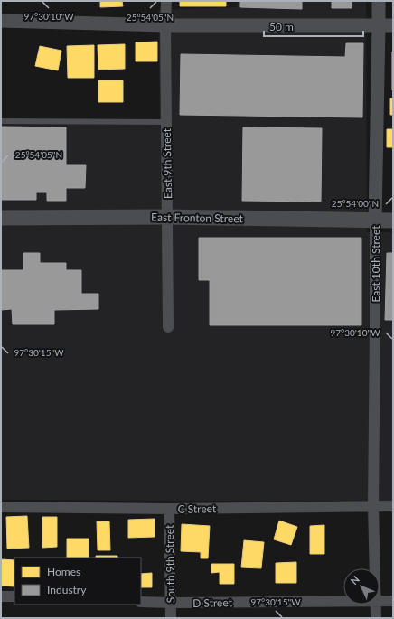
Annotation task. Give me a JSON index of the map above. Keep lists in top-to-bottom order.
{
  "streets": {
    "main road": ["East Fronton Street"],
    "street": [
      "East 9th Street",
      "East 10th Street",
      "C Street",
      "South 9th Street",
      "D Street"
    ]
  },
  "crossings": [
    ["East 9th Street", "East Fronton Street"],
    ["East Fronton Street", "East 10th Street"],
    ["East 10th Street", "C Street"],
    ["C Street", "South 9th Street"],
    ["South 9th Street", "D Street"]
  ],
  "legend": ["Homes", "Industry"],
  "scale_bar": "50 m",
  "north": "top left",
  "coordinates": [
    "97°30'10\"W",
    "25°54'05\"N",
    "25°54'00\"N",
    "97°30'15\"W"
  ]
}
